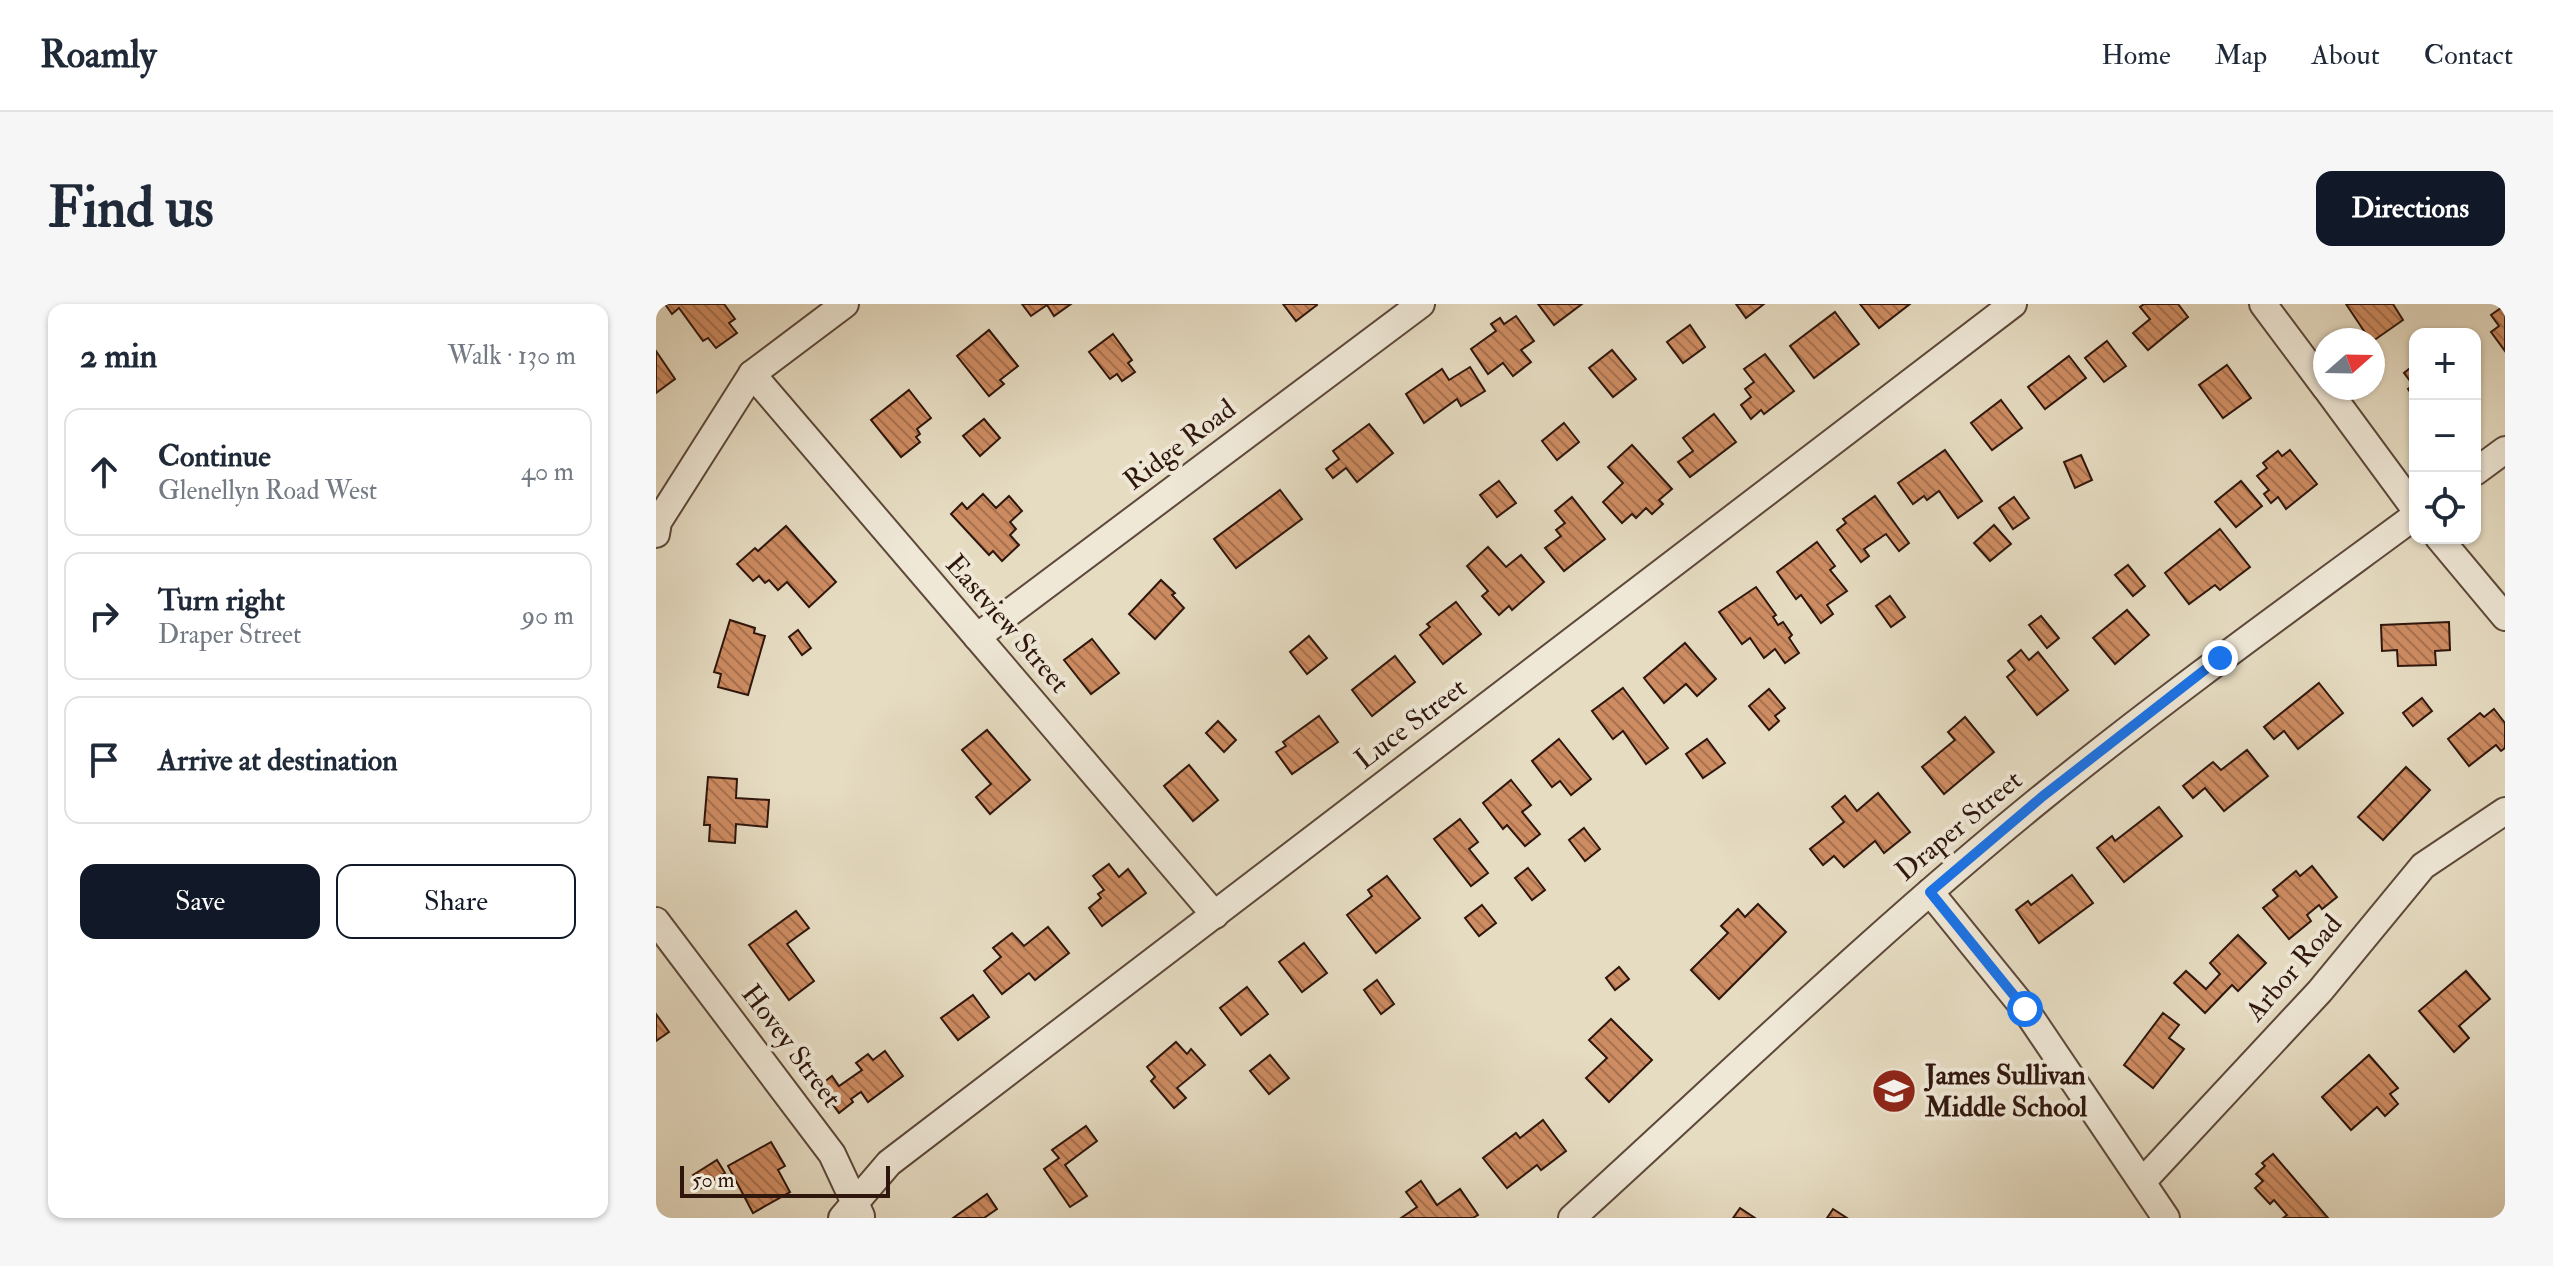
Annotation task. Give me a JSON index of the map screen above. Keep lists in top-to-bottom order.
{
  "streets": {
    "street": [
      "Ridge Road",
      "Eastview Street",
      "Luce Street",
      "Draper Street",
      "Arbor Road",
      "Hovey Street"
    ]
  },
  "crossings": [
    ["Ridge Road", "Eastview Street"],
    ["Eastview Street", "Luce Street"],
    ["Luce Street", "Hovey Street"]
  ],
  "places": {
    "school or university": ["James Sullivan Middle School"]
  },
  "scale_bar": "50 m",
  "north": "right",
  "page": {
    "header": "Roamly",
    "nav": [
      "Home",
      "Map",
      "About",
      "Contact"
    ],
    "buttons": [
      "Directions",
      ["Save", "Share"]
    ],
    "title": "Find us",
    "heading": ["2 min", "Walk · 130 m"],
    "map_buttons": ["+", "−"],
    "list": [
      ["Continue", "Glenellyn Road West", "40 m"],
      ["Turn right", "Draper Street", "90 m"],
      "Arrive at destination"
    ],
    "scale": "50 m"
  }
}
